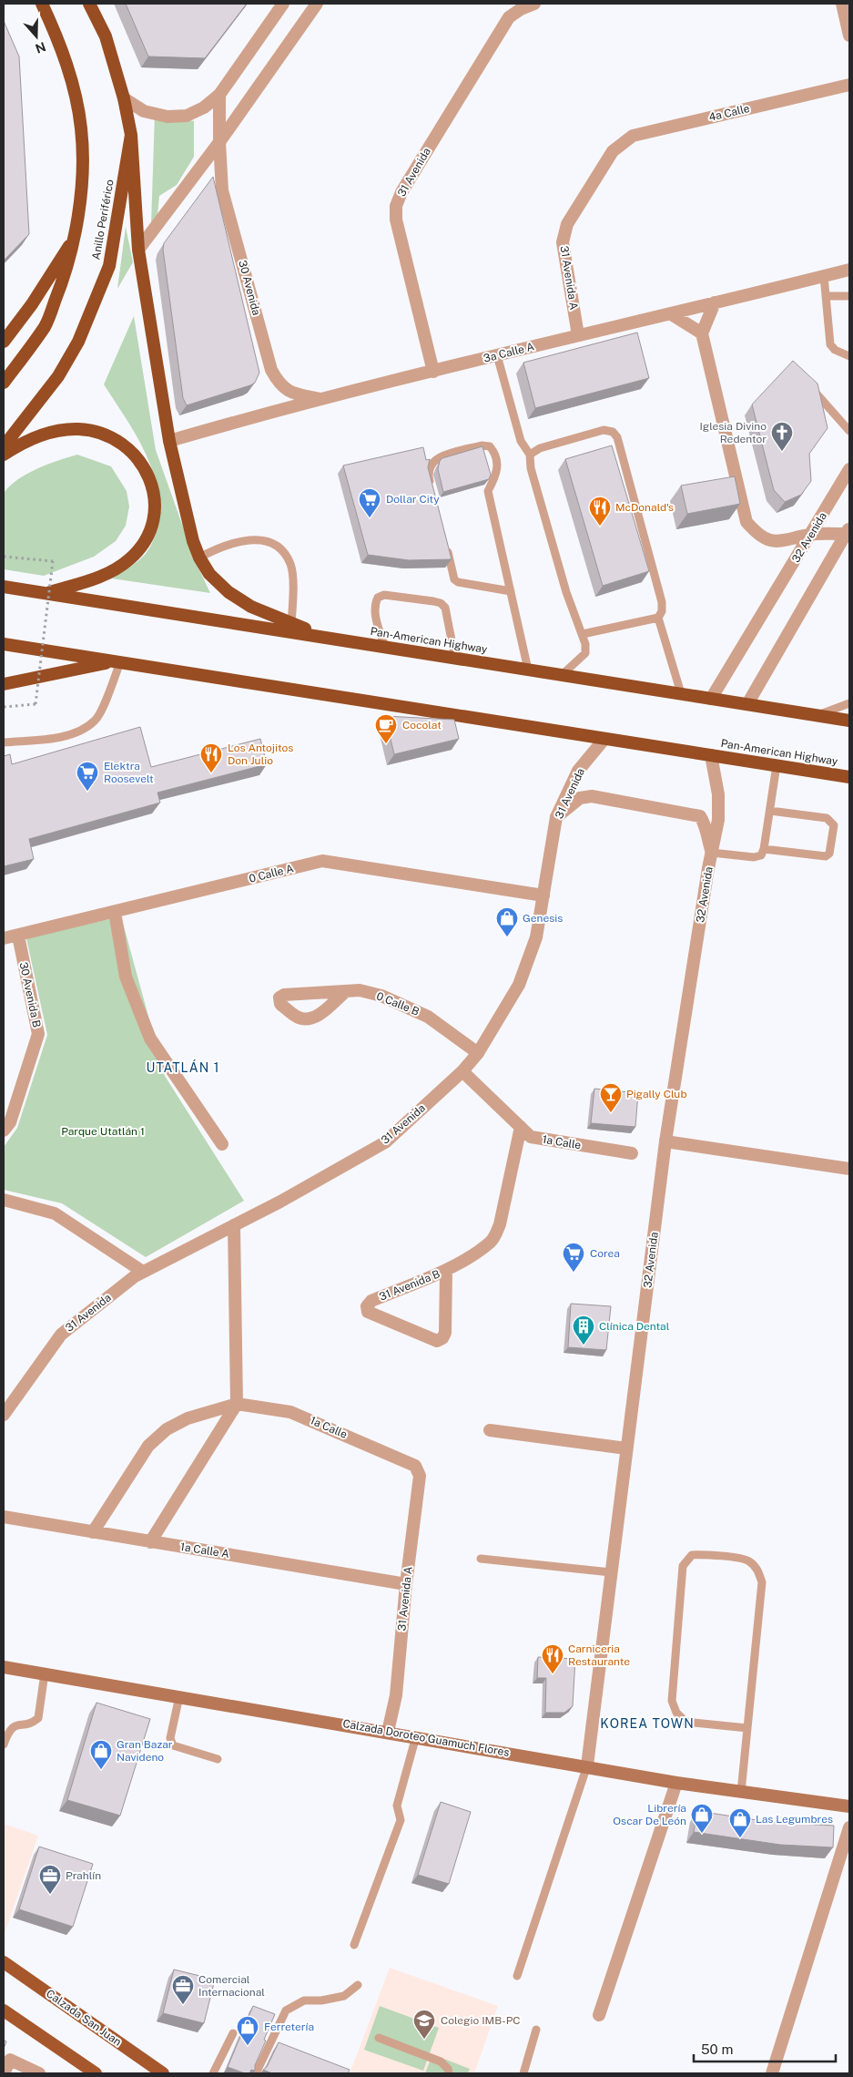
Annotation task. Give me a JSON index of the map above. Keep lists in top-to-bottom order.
{
  "streets": {
    "highway": ["Anillo Periférico", "Pan-American Highway"],
    "main road": ["Calzada Doroteo Guamuch Flores", "Calzada San Juan"],
    "street": [
      "4a Calle",
      "31 Avenida",
      "31 Avenida A",
      "30 Avenida",
      "3a Calle A",
      "32 Avenida",
      "0 Calle A",
      "30 Avenida B",
      "0 Calle B",
      "1a Calle",
      "31 Avenida B",
      "1a Calle A"
    ]
  },
  "crossings": [
    ["4a Calle", "31 Avenida A"],
    ["31 Avenida", "3a Calle A"],
    ["31 Avenida", "Pan-American Highway"],
    ["31 Avenida", "0 Calle A"],
    ["31 Avenida", "0 Calle B"],
    ["31 Avenida", "1a Calle"],
    ["31 Avenida A", "3a Calle A"],
    ["31 Avenida A", "1a Calle"],
    ["31 Avenida A", "1a Calle A"],
    ["31 Avenida A", "Calzada Doroteo Guamuch Flores"],
    ["30 Avenida", "3a Calle A"],
    ["32 Avenida", "Pan-American Highway"],
    ["32 Avenida", "Calzada Doroteo Guamuch Flores"],
    ["0 Calle A", "30 Avenida B"],
    ["1a Calle", "31 Avenida B"]
  ],
  "districts": ["UTATLÁN 1", "KOREA TOWN"],
  "parks": ["Parque Utatlán 1"],
  "places": {
    "church": ["Iglesia Divino Redentor"],
    "supermarket": ["Dollar City", "Elektra Roosevelt", "Corea"],
    "restaurant": ["McDonald's", "Los Antojitos Don Julio", "Carniceria Restaurante"],
    "cafe": ["Cocolat"],
    "shop": [
      "Genesis",
      "Gran Bazar Navideno",
      "Librería Oscar De León",
      "Las Legumbres",
      "Ferretería"
    ],
    "bar": ["Pigally Club"],
    "building": ["Clínica Dental"],
    "office": ["Prahlín", "Comercial Internacional"],
    "school or university": ["Colegio IMB-PC"]
  },
  "scale_bar": "50 m",
  "north": "bottom"
}
